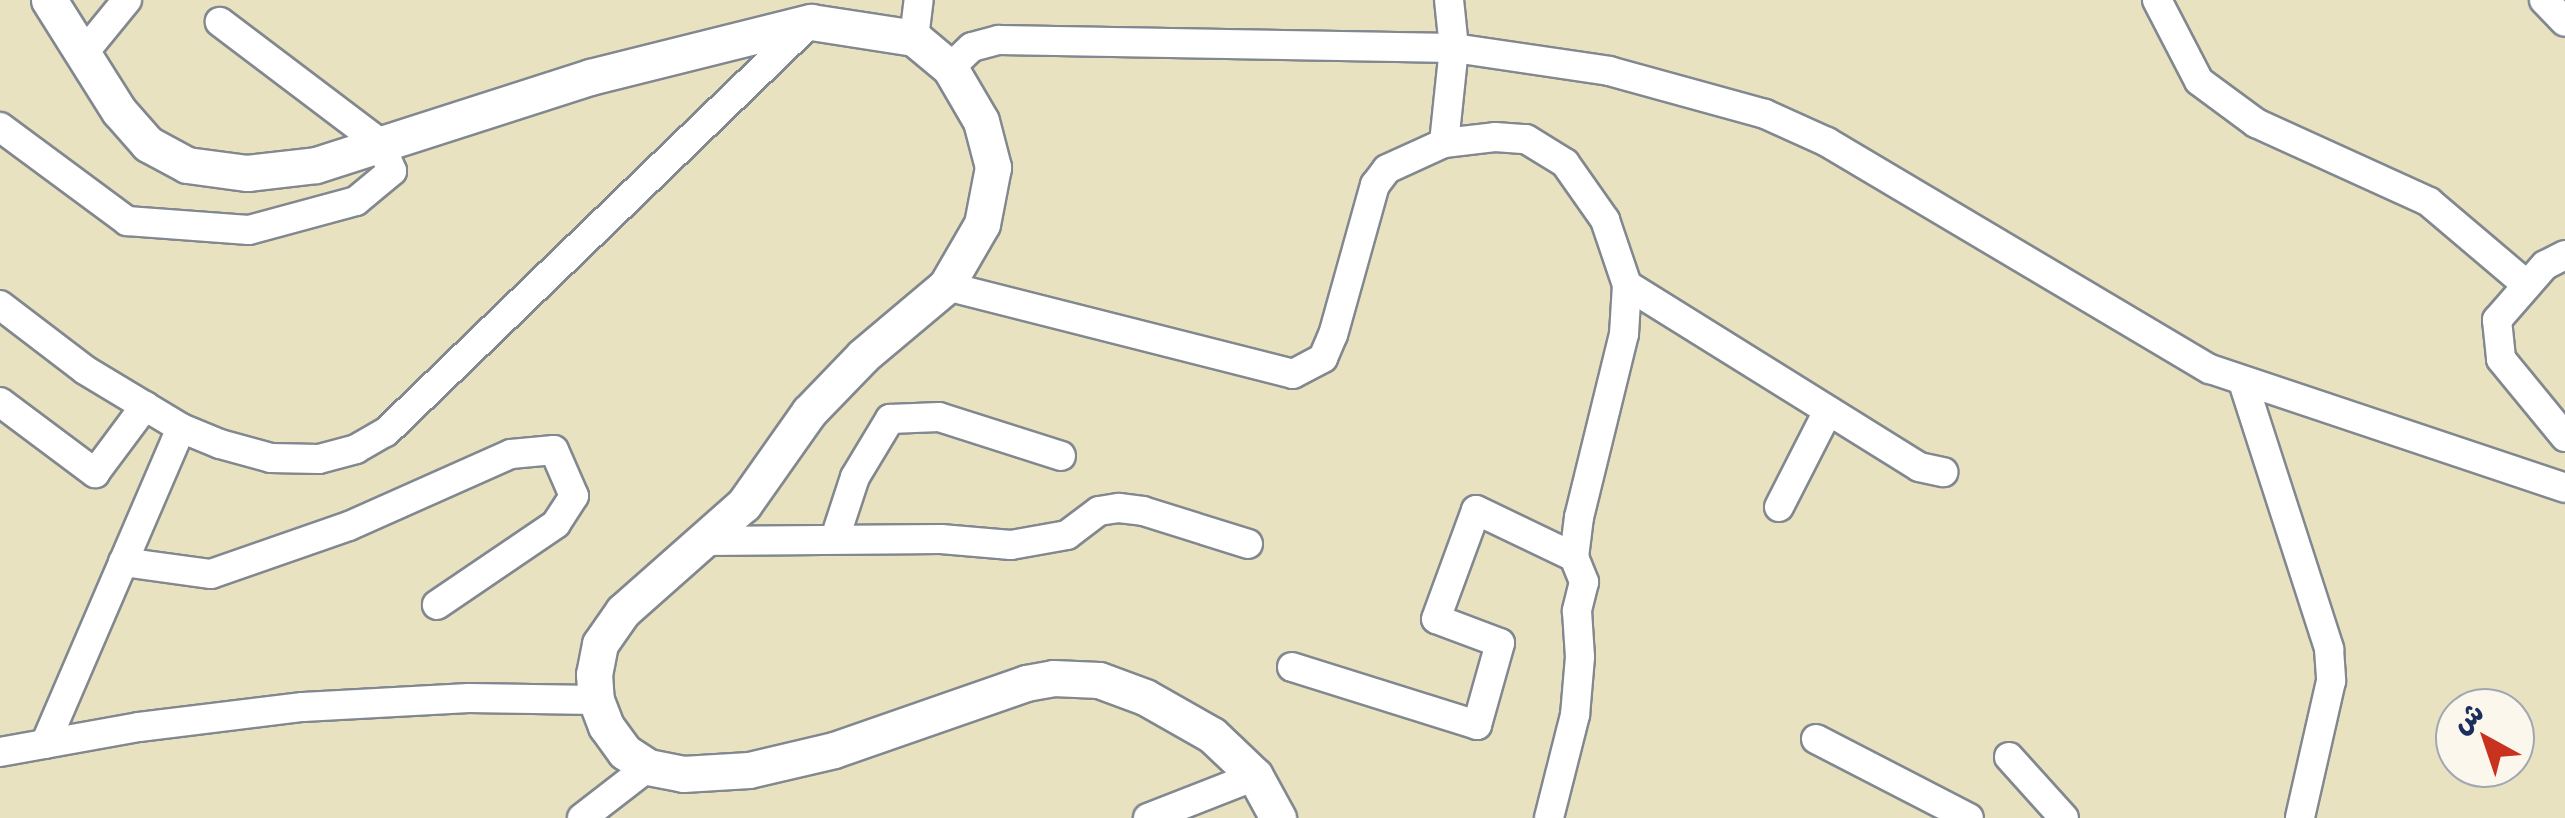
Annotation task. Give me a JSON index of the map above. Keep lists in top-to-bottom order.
{
  "north": "top left"
}
